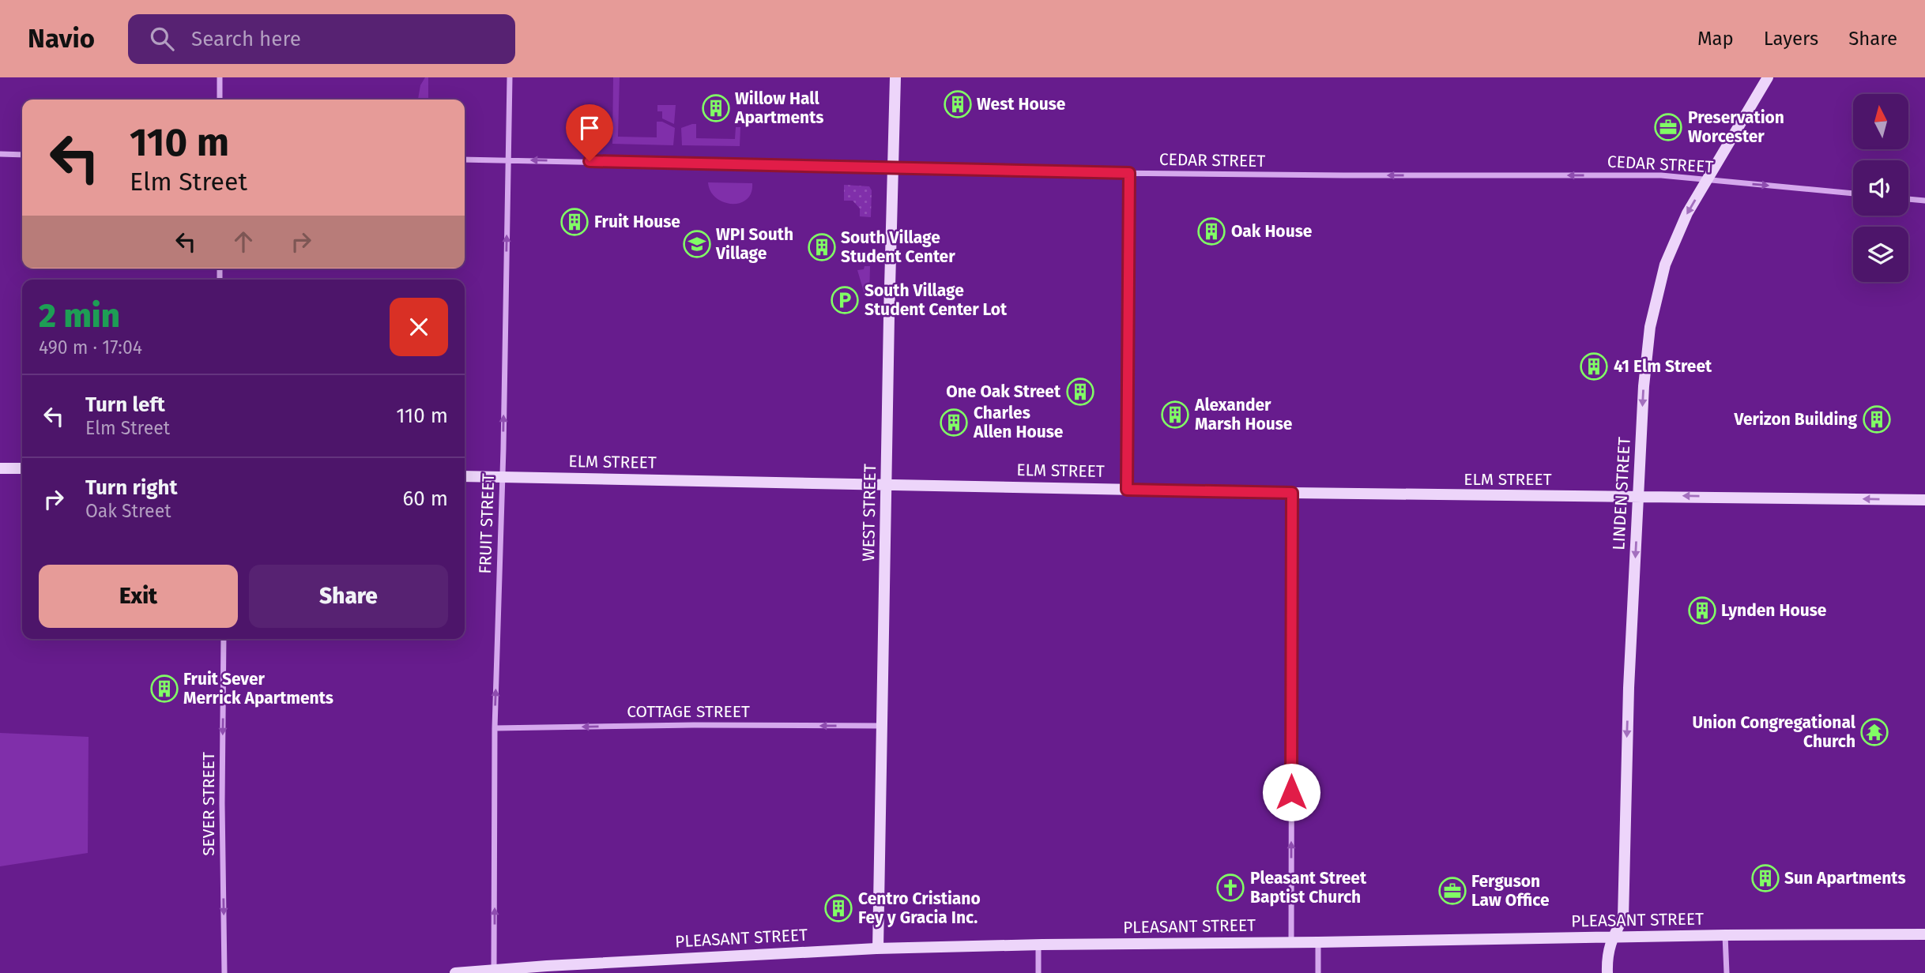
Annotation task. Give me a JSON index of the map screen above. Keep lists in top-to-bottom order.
{
  "streets": {
    "main road": [
      "ELM STREET",
      "LINDEN STREET",
      "WEST STREET",
      "PLEASANT STREET"
    ],
    "street": [
      "CEDAR STREET",
      "FRUIT STREET",
      "COTTAGE STREET",
      "SEVER STREET"
    ]
  },
  "crossings": [
    ["CEDAR STREET", "LINDEN STREET"],
    ["CEDAR STREET", "WEST STREET"],
    ["CEDAR STREET", "FRUIT STREET"],
    ["ELM STREET", "LINDEN STREET"],
    ["ELM STREET", "WEST STREET"],
    ["ELM STREET", "FRUIT STREET"],
    ["LINDEN STREET", "PLEASANT STREET"],
    ["WEST STREET", "COTTAGE STREET"],
    ["WEST STREET", "PLEASANT STREET"],
    ["FRUIT STREET", "COTTAGE STREET"],
    ["FRUIT STREET", "PLEASANT STREET"]
  ],
  "one_way": [
    "LINDEN STREET",
    "FRUIT STREET",
    "COTTAGE STREET",
    "SEVER STREET"
  ],
  "places": {
    "building": [
      "West House",
      "Willow Hall Apartments",
      "Fruit House",
      "Oak House",
      "South Village Student Center",
      "41 Elm Street",
      "One Oak Street",
      "Alexander Marsh House",
      "Verizon Building",
      "Charles Allen House",
      "Lynden House",
      "Fruit Sever Merrick Apartments",
      "Sun Apartments",
      "Centro Cristiano Fey y Gracia Inc."
    ],
    "office": ["Preservation Worcester", "Ferguson Law Office"],
    "school or university": ["WPI South Village"],
    "parking": ["South Village Student Center Lot"],
    "temple": ["Union Congregational Church"],
    "church": ["Pleasant Street Baptist Church"]
  },
  "north": "top",
  "page": {
    "header": "Navio",
    "search": "Search here",
    "nav": ["Map", "Layers", "Share"],
    "turn": ["110 m", "Elm Street"],
    "heading": ["2 min", "490 m · 17:04"],
    "list": [
      {
        "name": "Turn left",
        "note": "Elm Street",
        "value": "110 m"
      },
      {
        "name": "Turn right",
        "note": "Oak Street",
        "value": "60 m"
      }
    ],
    "buttons": ["Exit", "Share"]
  }
}
